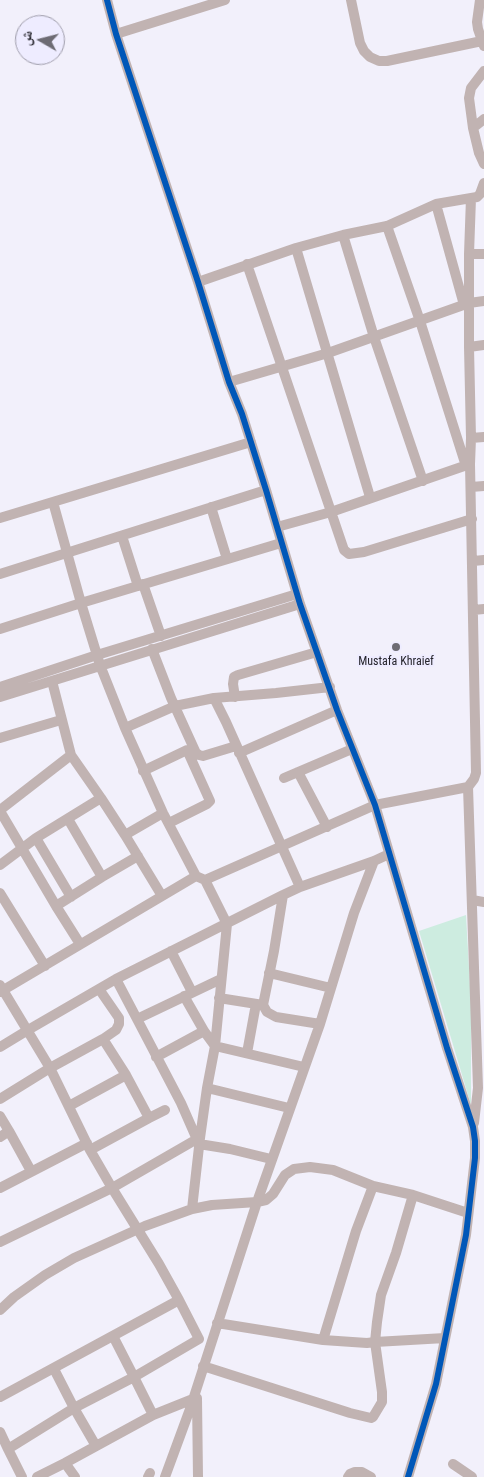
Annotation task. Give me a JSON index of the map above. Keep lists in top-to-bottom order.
{
  "places": ["Mustafa Khraief"],
  "north": "left"
}
